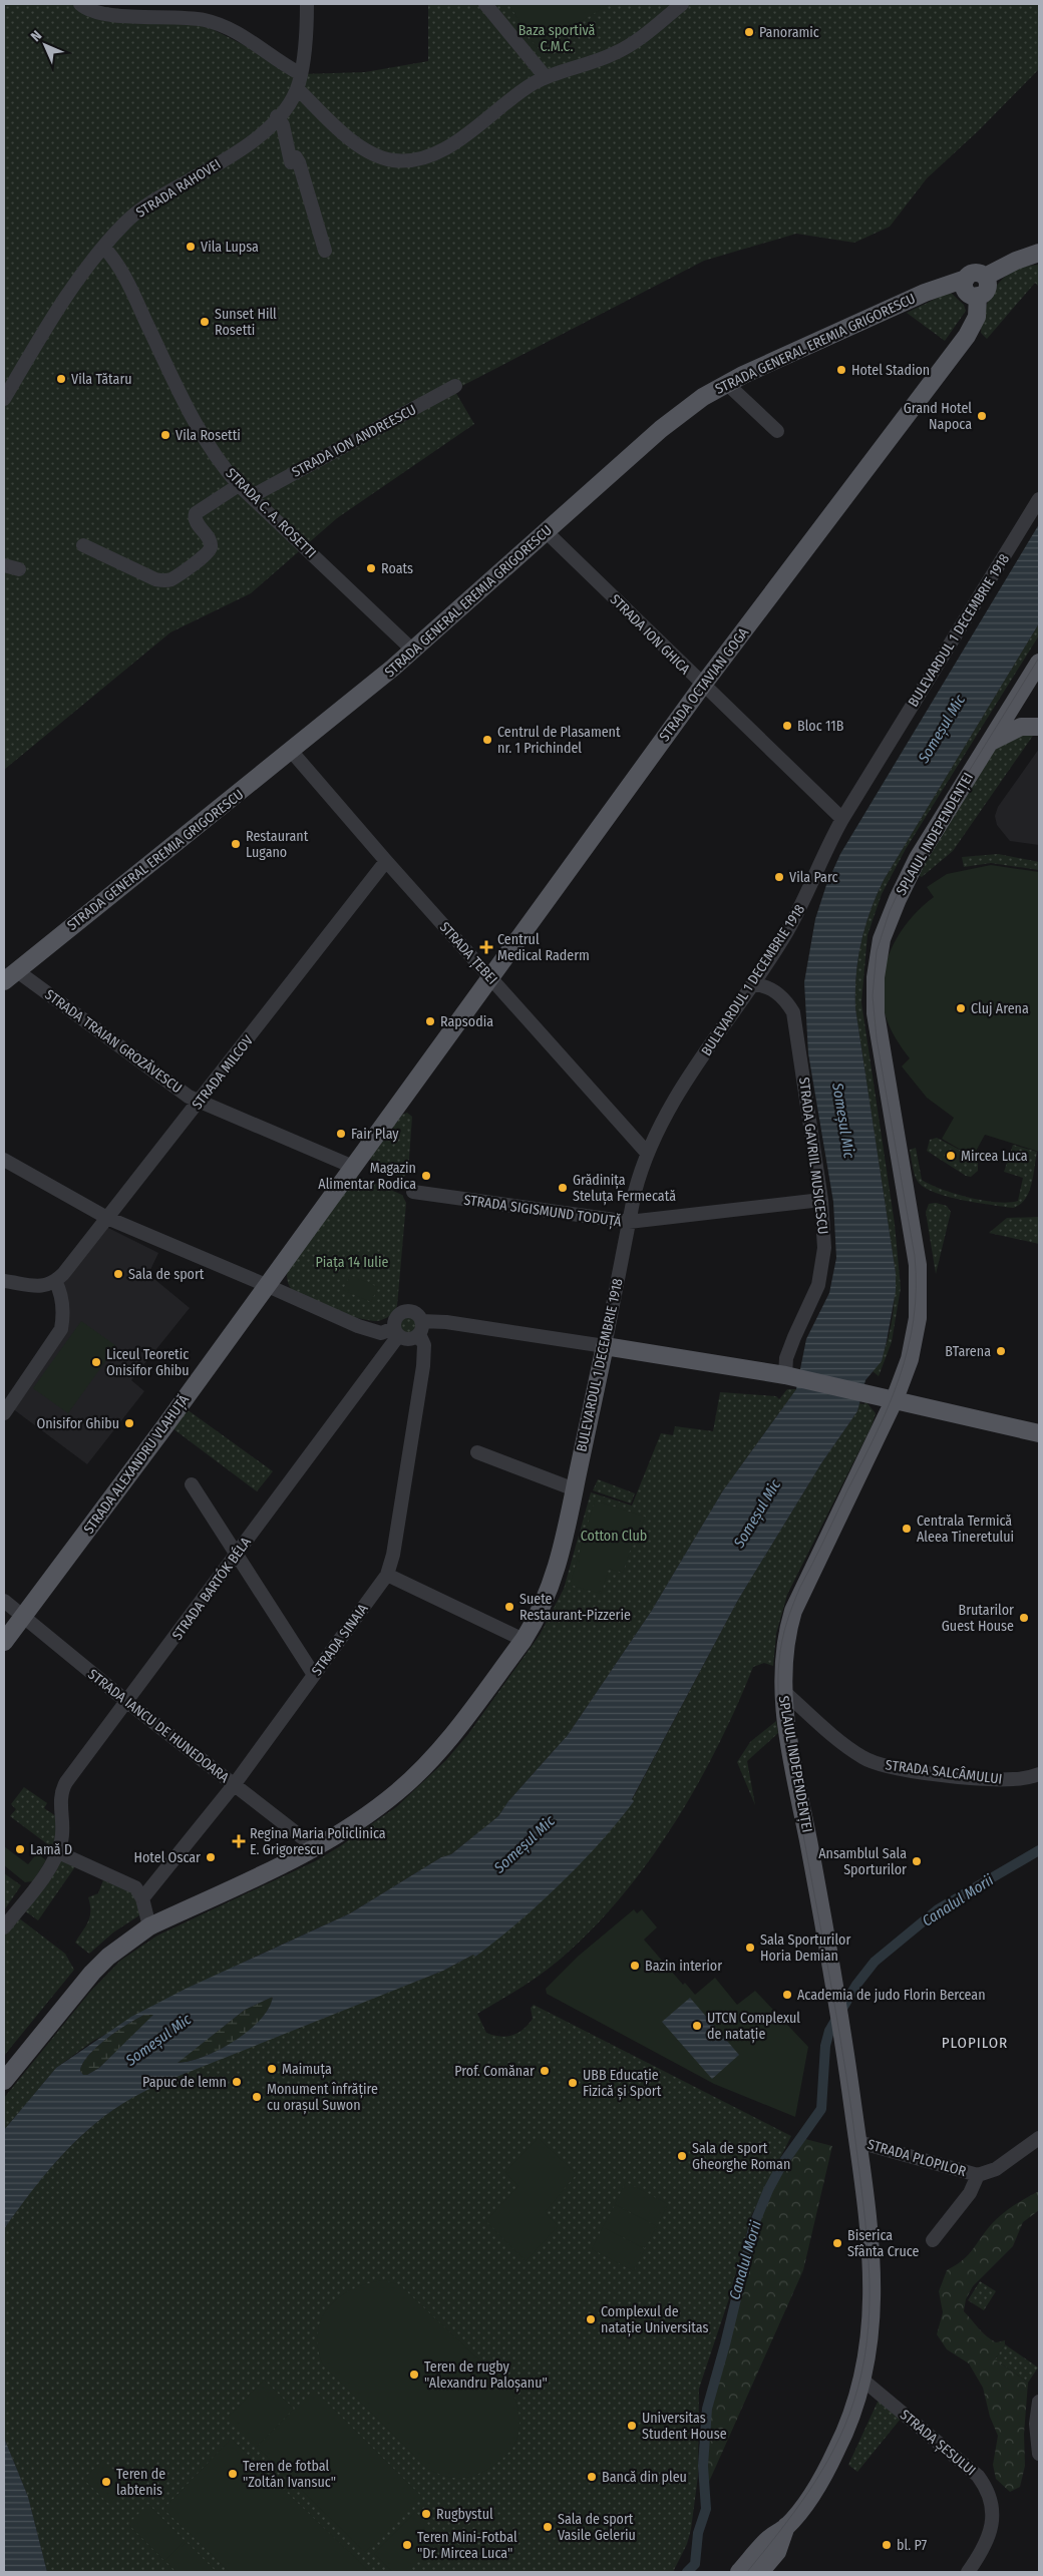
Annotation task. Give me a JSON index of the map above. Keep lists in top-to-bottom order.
{
  "streets": {
    "main road": [
      "STRADA GENERAL EREMIA GRIGORESCU",
      "BULEVARDUL 1 DECEMBRIE 1918",
      "STRADA OCTAVIAN GOGA",
      "SPLAIUL INDEPENDENȚEI",
      "STRADA ALEXANDRU VLAHUȚĂ",
      "STRADA PLOPILOR"
    ],
    "street": [
      "STRADA RAHOVEI",
      "STRADA ION ANDREESCU",
      "STRADA C. A. ROSETTI",
      "STRADA ION GHICA",
      "STRADA ȚEBEI",
      "STRADA TRAIAN GROZĂVESCU",
      "STRADA MILCOV",
      "STRADA GAVRIIL MUSICESCU",
      "STRADA SIGISMUND TODUȚĂ",
      "STRADA BARTÓK BÉLA",
      "STRADA SINAIA",
      "STRADA IANCU DE HUNEDOARA",
      "STRADA SALCÂMULUI",
      "STRADA ȘESULUI"
    ]
  },
  "crossings": [
    ["STRADA RAHOVEI", "STRADA C. A. ROSETTI"],
    ["STRADA GENERAL EREMIA GRIGORESCU", "STRADA C. A. ROSETTI"],
    ["STRADA GENERAL EREMIA GRIGORESCU", "STRADA ION GHICA"],
    ["STRADA GENERAL EREMIA GRIGORESCU", "STRADA OCTAVIAN GOGA"],
    ["STRADA GENERAL EREMIA GRIGORESCU", "STRADA ȚEBEI"],
    ["STRADA GENERAL EREMIA GRIGORESCU", "STRADA TRAIAN GROZĂVESCU"],
    ["STRADA ION ANDREESCU", "STRADA C. A. ROSETTI"],
    ["BULEVARDUL 1 DECEMBRIE 1918", "STRADA ION GHICA"],
    ["BULEVARDUL 1 DECEMBRIE 1918", "STRADA ȚEBEI"],
    ["BULEVARDUL 1 DECEMBRIE 1918", "STRADA GAVRIIL MUSICESCU"],
    ["BULEVARDUL 1 DECEMBRIE 1918", "STRADA SIGISMUND TODUȚĂ"],
    ["BULEVARDUL 1 DECEMBRIE 1918", "STRADA IANCU DE HUNEDOARA"],
    ["STRADA ION GHICA", "STRADA OCTAVIAN GOGA"],
    ["STRADA OCTAVIAN GOGA", "STRADA ȚEBEI"],
    ["STRADA OCTAVIAN GOGA", "STRADA TRAIAN GROZĂVESCU"],
    ["SPLAIUL INDEPENDENȚEI", "STRADA SALCÂMULUI"],
    ["SPLAIUL INDEPENDENȚEI", "STRADA PLOPILOR"],
    ["STRADA ȚEBEI", "STRADA MILCOV"],
    ["STRADA TRAIAN GROZĂVESCU", "STRADA MILCOV"],
    ["STRADA GAVRIIL MUSICESCU", "STRADA SIGISMUND TODUȚĂ"],
    ["STRADA ALEXANDRU VLAHUȚĂ", "STRADA IANCU DE HUNEDOARA"],
    ["STRADA BARTÓK BÉLA", "STRADA SINAIA"],
    ["STRADA BARTÓK BÉLA", "STRADA IANCU DE HUNEDOARA"],
    ["STRADA SINAIA", "STRADA IANCU DE HUNEDOARA"],
    ["STRADA PLOPILOR", "STRADA ȘESULUI"]
  ],
  "districts": ["PLOPILOR"],
  "water": ["Someșul Mic", "Canalul Morii"],
  "parks": ["Baza sportivă C.M.C.", "Piața 14 Iulie", "Cotton Club"],
  "places": {
    "other": [
      "Panoramic",
      "Vila Lupsa",
      "Sunset Hill Rosetti",
      "Hotel Stadion",
      "Vila Tătaru",
      "Grand Hotel Napoca",
      "Vila Rosetti",
      "Roats",
      "Bloc 11B",
      "Centrul de Plasament nr. 1 Prichindel",
      "Restaurant Lugano",
      "Vila Parc",
      "Cluj Arena",
      "Rapsodia",
      "Fair Play",
      "Mircea Luca",
      "Magazin Alimentar Rodica",
      "Grădinița Steluța Fermecată",
      "Sala de sport",
      "BTarena",
      "Liceul Teoretic Onisifor Ghibu",
      "Onisifor Ghibu",
      "Centrala Termică Aleea Tineretului",
      "Suete Restaurant-Pizzerie",
      "Brutarilor Guest House",
      "Lamă D",
      "Hotel Oscar",
      "Ansamblul Sala Sporturilor",
      "Sala Sporturilor Horia Demian",
      "Bazin interior",
      "Academia de judo Florin Bercean",
      "UTCN Complexul de natație",
      "Maimuța",
      "Prof. Comănar",
      "Papuc de lemn",
      "UBB Educație Fizică și Sport",
      "Monument înfrățire cu orașul Suwon",
      "Sala de sport Gheorghe Roman",
      "Biserica Sfânta Cruce",
      "Complexul de natație Universitas",
      "Teren de rugby \"Alexandru Paloșanu\"",
      "Universitas Student House",
      "Teren de fotbal \"Zoltán Ivansuc\"",
      "Bancă din pleu",
      "Teren de labtenis",
      "Rugbystul",
      "Sala de sport Vasile Geleriu",
      "Teren Mini-Fotbal \"Dr. Mircea Luca\"",
      "bl. P7"
    ],
    "health": ["Centrul Medical Raderm", "Regina Maria Policlinica E. Grigorescu"]
  },
  "north": "top left"
}
